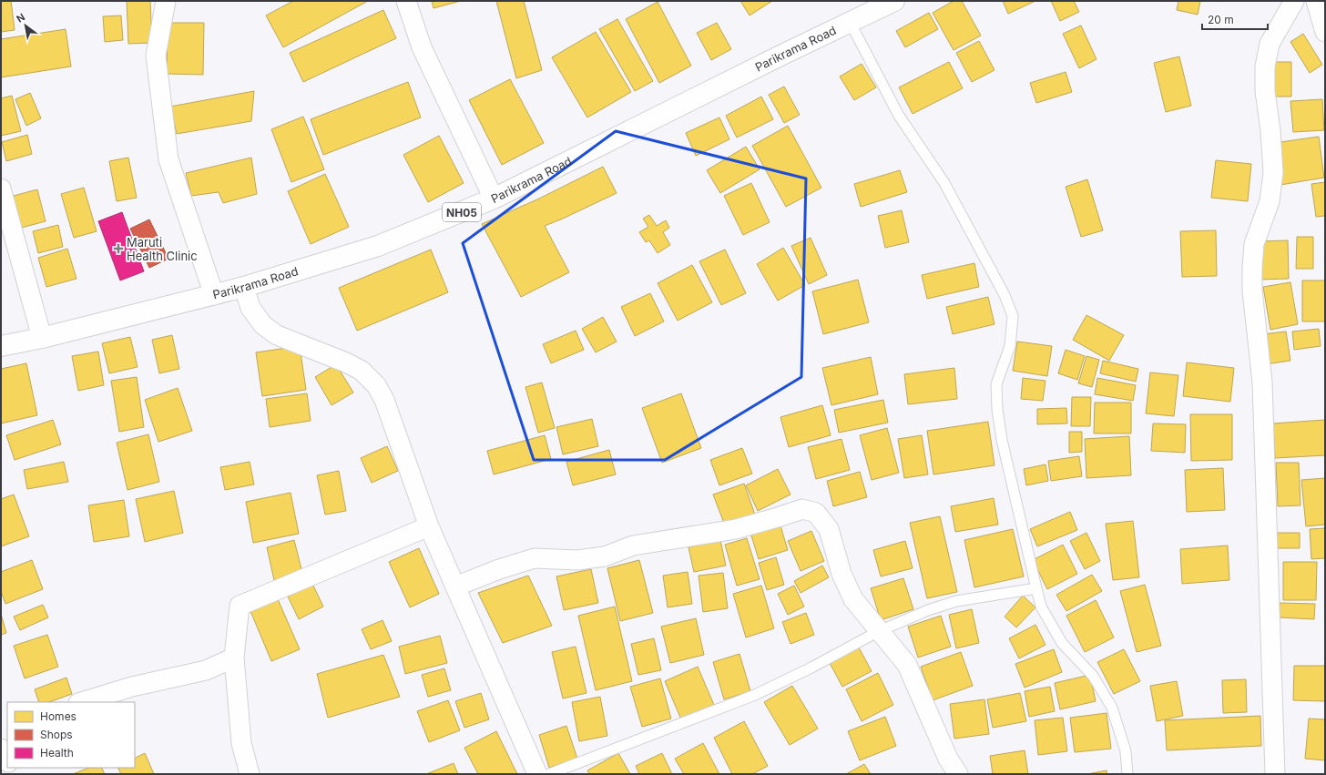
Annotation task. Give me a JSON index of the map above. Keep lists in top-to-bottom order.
{
  "streets": {
    "main road": ["Parikrama Road", "NH05"]
  },
  "places": {
    "health": ["Maruti Health Clinic"]
  },
  "legend": ["Homes", "Shops", "Health"],
  "scale_bar": "20 m",
  "north": "top left"
}
